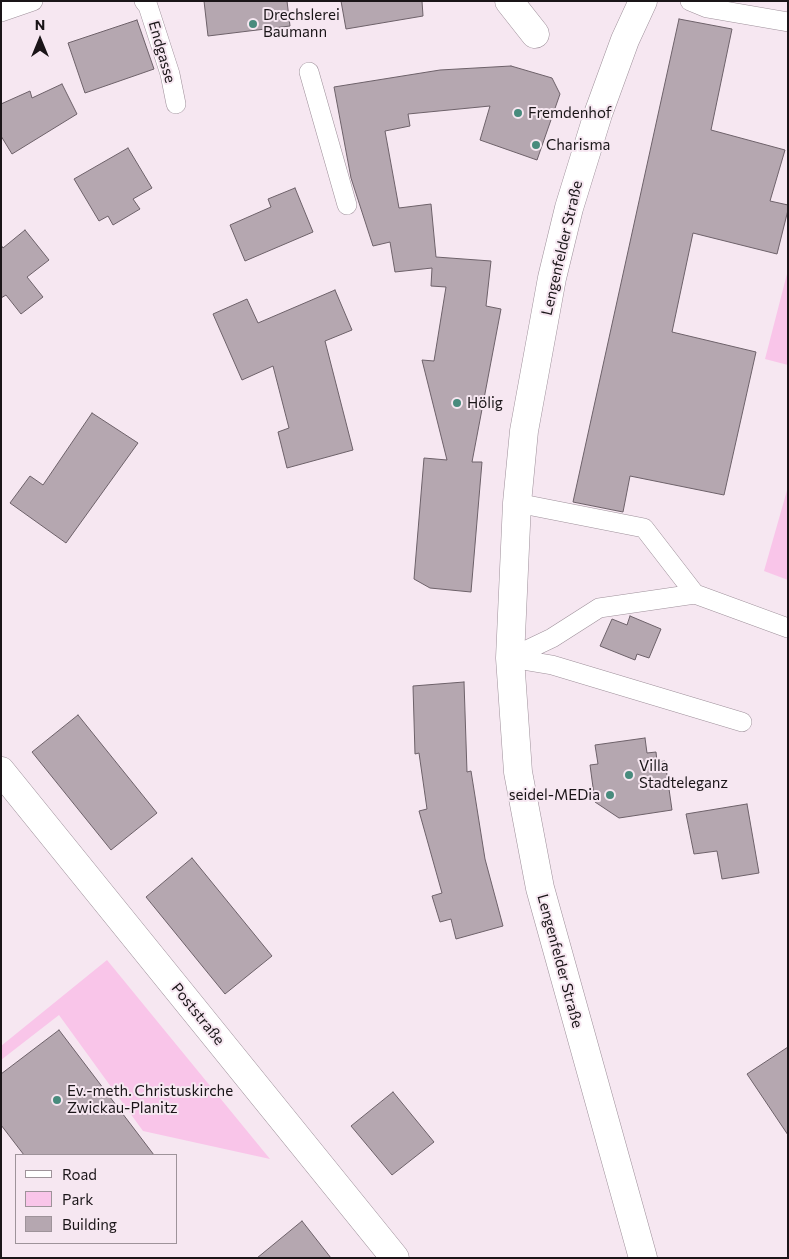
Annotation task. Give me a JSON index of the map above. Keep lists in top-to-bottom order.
{
  "streets": {
    "main road": ["Lengenfelder Straße", "Poststraße"],
    "lane": ["Endgasse"]
  },
  "places": [
    "Drechslerei Baumann",
    "Fremdenhof",
    "Charisma",
    "Hölig",
    "Villa Stadteleganz",
    "seidel-MEDia",
    "Ev.-meth. Christuskirche Zwickau-Planitz"
  ],
  "legend": ["Road", "Park", "Building"],
  "north": "top"
}
